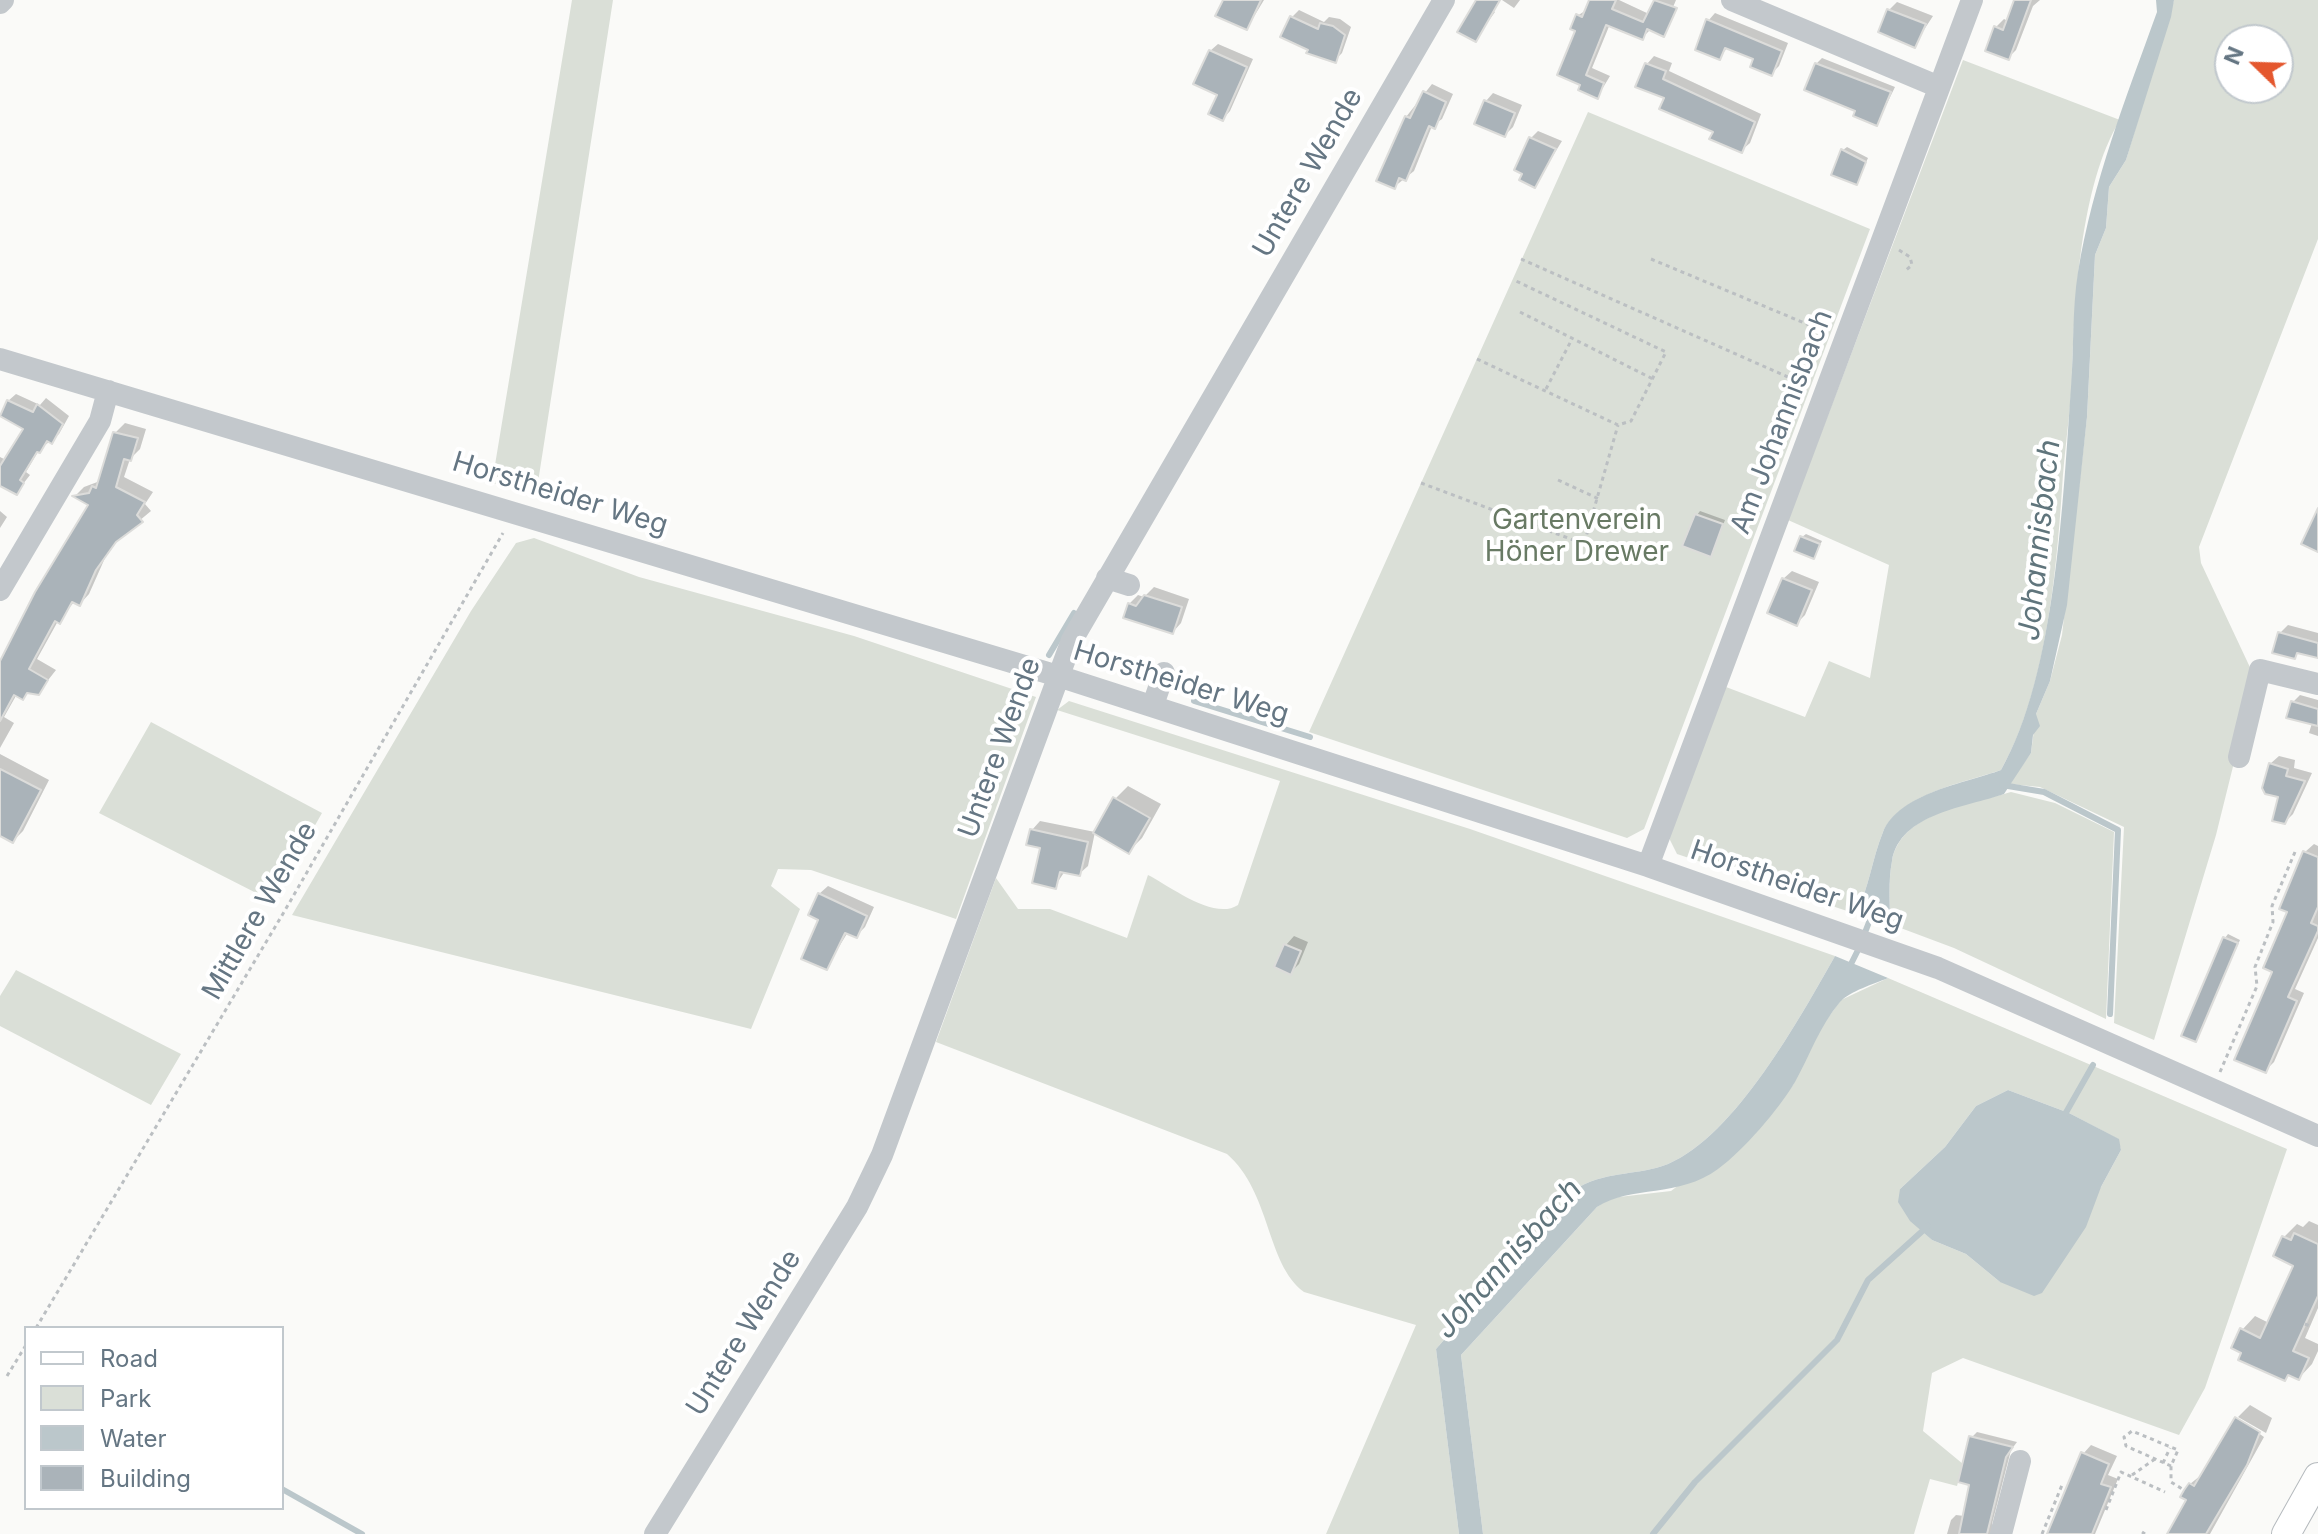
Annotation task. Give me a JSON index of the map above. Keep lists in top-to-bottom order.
{
  "streets": {
    "street": ["Untere Wende", "Am Johannisbach", "Horstheider Weg"],
    "path": ["Mittlere Wende"]
  },
  "crossings": [
    ["Untere Wende", "Horstheider Weg"],
    ["Am Johannisbach", "Horstheider Weg"],
    ["Horstheider Weg", "Mittlere Wende"]
  ],
  "water": ["Johannisbach"],
  "parks": ["Gartenverein Höner Drewer"],
  "legend": [
    "Road",
    "Park",
    "Water",
    "Building"
  ],
  "north": "top left"
}
